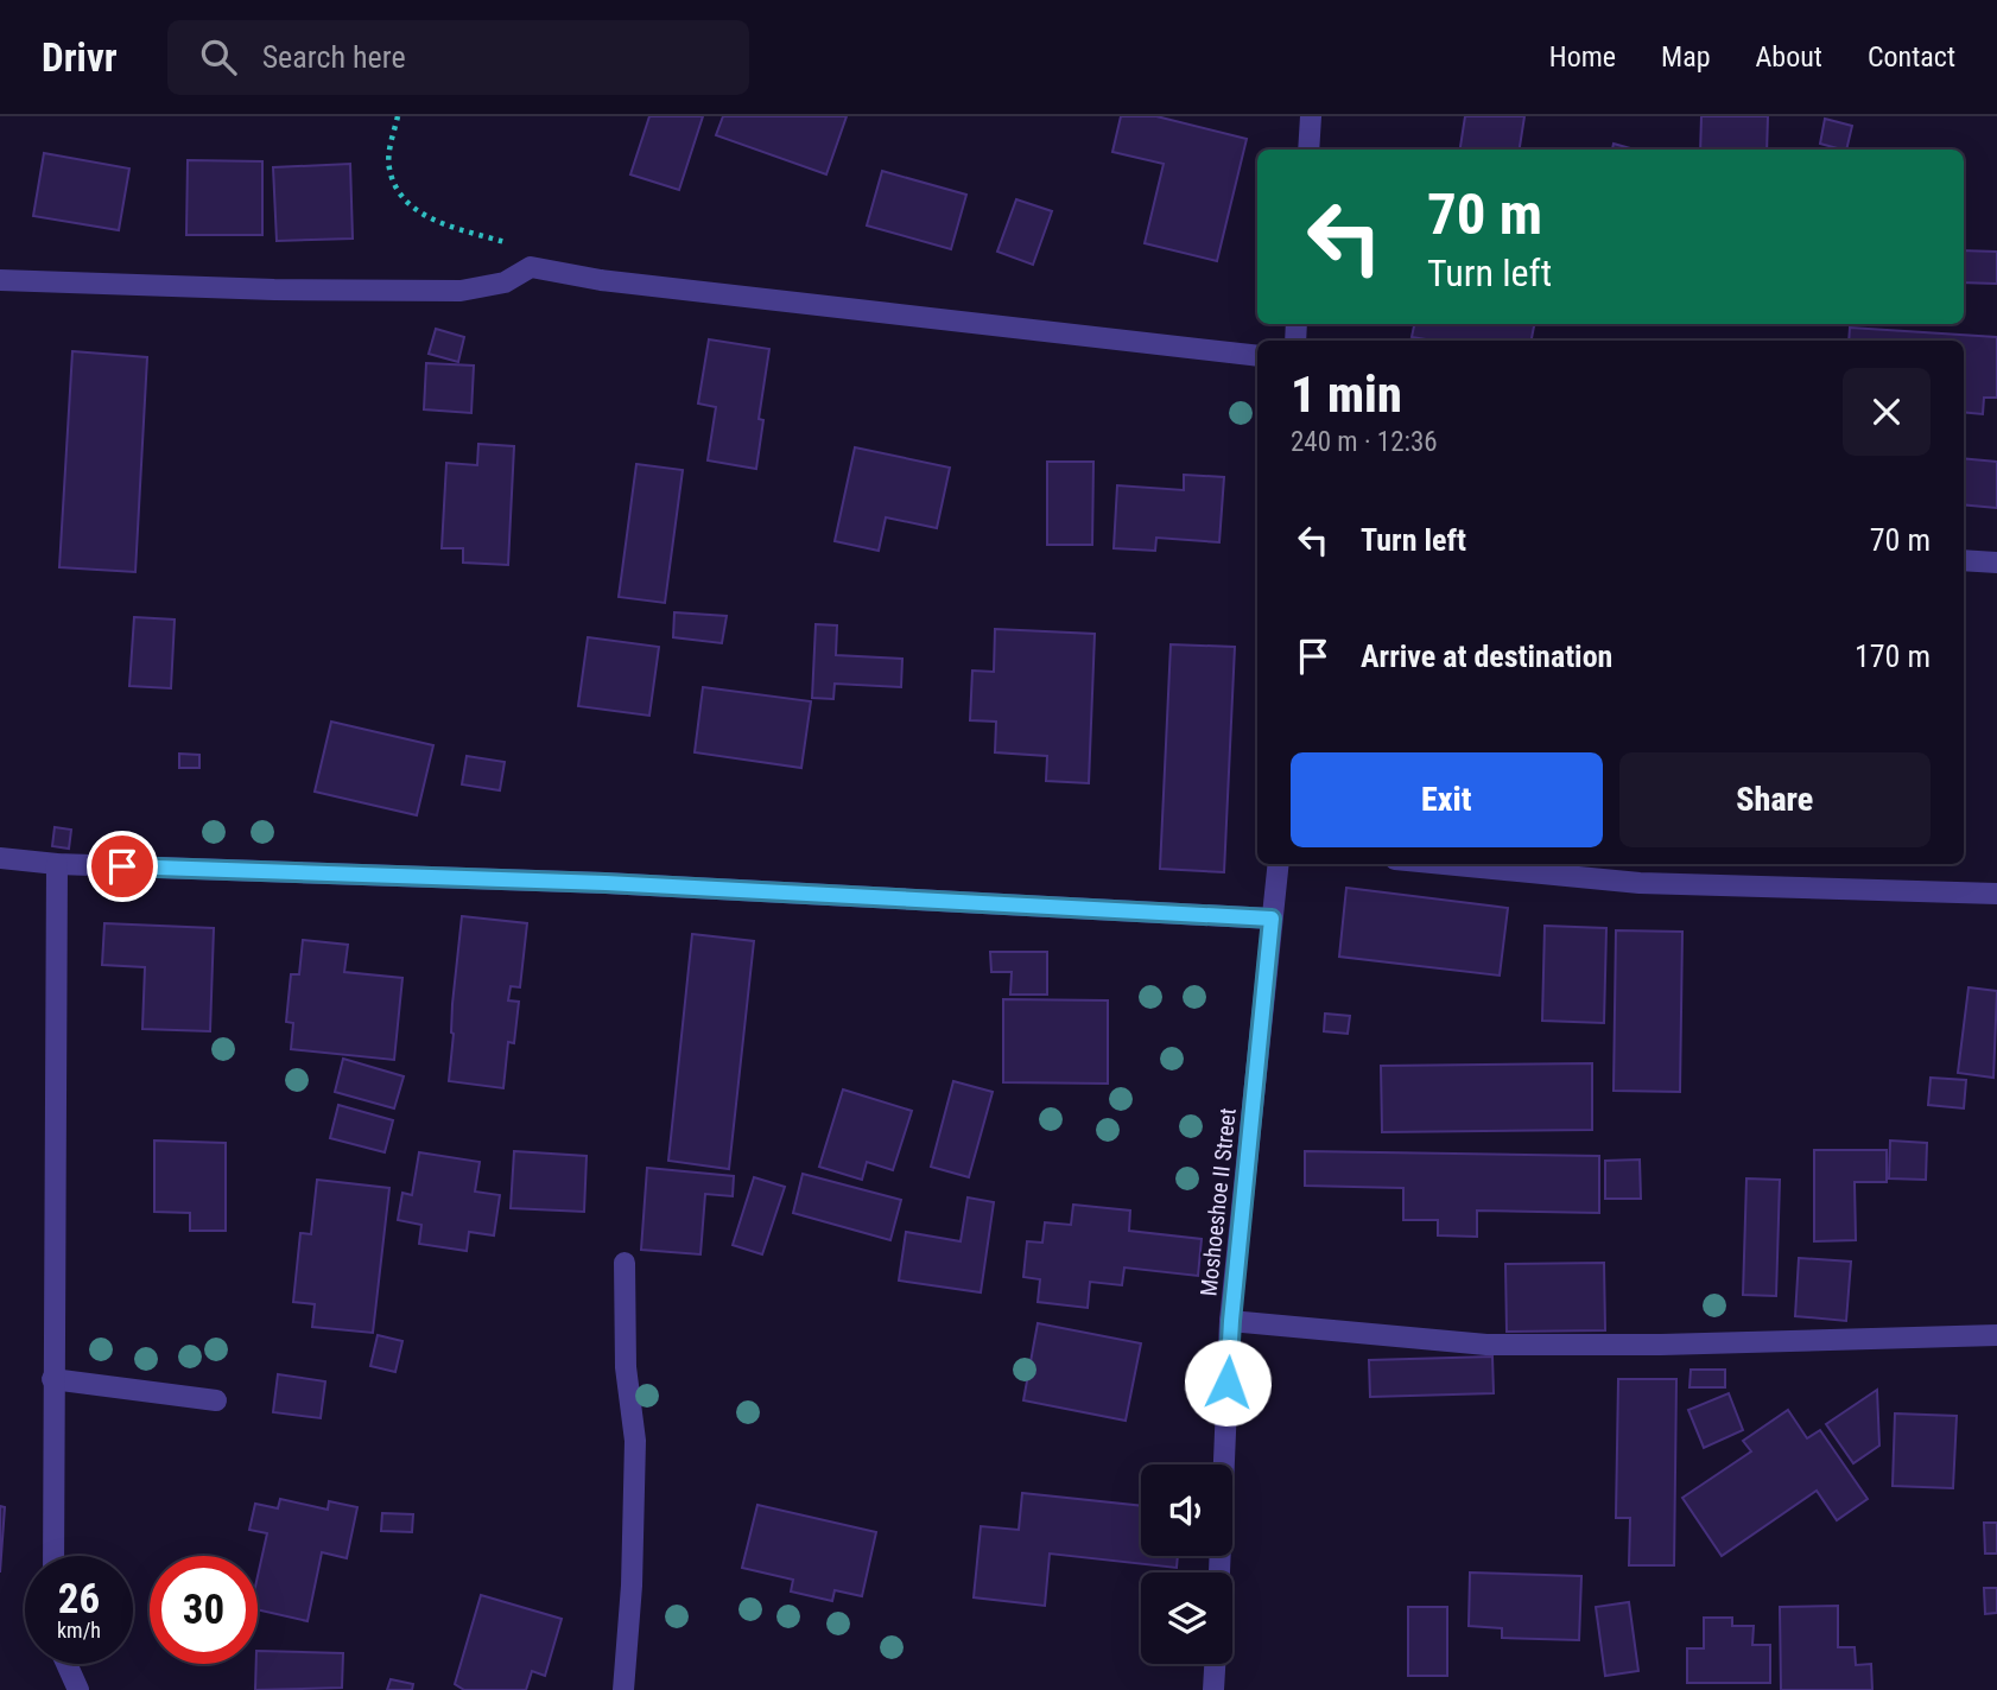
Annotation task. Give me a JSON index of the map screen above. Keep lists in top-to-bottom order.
{
  "streets": {
    "street": ["Moshoeshoe II Street"]
  },
  "page": {
    "header": "Drivr",
    "search": "Search here",
    "nav": [
      "Home",
      "Map",
      "About",
      "Contact"
    ],
    "turn": ["70 m", "Turn left"],
    "heading": ["1 min", "240 m · 12:36"],
    "list": [
      {
        "name": "Turn left",
        "value": "70 m"
      },
      {
        "name": "Arrive at destination",
        "value": "170 m"
      }
    ],
    "buttons": ["Exit", "Share"],
    "speed": "26 km/h",
    "limit": "30"
  }
}
